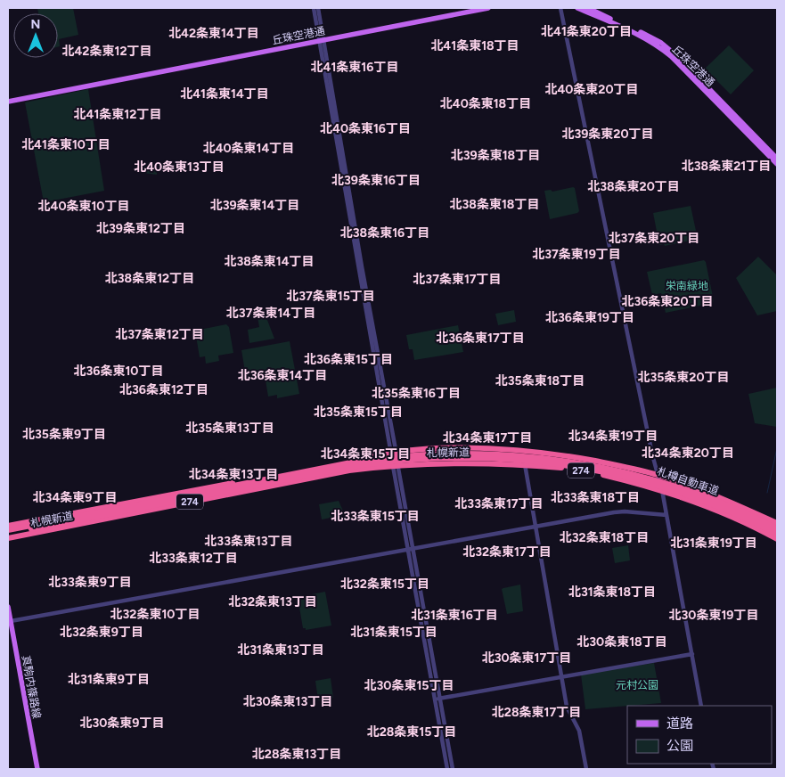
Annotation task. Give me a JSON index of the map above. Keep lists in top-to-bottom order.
{
  "streets": {
    "highway": ["札幌新道", "274", "札樽自動車道"],
    "main road": ["丘珠空港通", "真駒内篠路線"]
  },
  "districts": [
    "北41条東20丁目",
    "北42条東14丁目",
    "北41条東18丁目",
    "北42条東12丁目",
    "北41条東16丁目",
    "北40条東20丁目",
    "北41条東14丁目",
    "北40条東18丁目",
    "北41条東12丁目",
    "北40条東16丁目",
    "北39条東20丁目",
    "北41条東10丁目",
    "北40条東14丁目",
    "北39条東18丁目",
    "北38条東21丁目",
    "北40条東13丁目",
    "北39条東16丁目",
    "北38条東20丁目",
    "北38条東18丁目",
    "北39条東14丁目",
    "北40条東10丁目",
    "北39条東12丁目",
    "北38条東16丁目",
    "北37条東20丁目",
    "北37条東19丁目",
    "北38条東14丁目",
    "北38条東12丁目",
    "北37条東17丁目",
    "北37条東15丁目",
    "北36条東20丁目",
    "北37条東14丁目",
    "北36条東19丁目",
    "北37条東12丁目",
    "北36条東17丁目",
    "北36条東15丁目",
    "北36条東10丁目",
    "北36条東14丁目",
    "北35条東20丁目",
    "北35条東18丁目",
    "北36条東12丁目",
    "北35条東16丁目",
    "北35条東15丁目",
    "北35条東13丁目",
    "北35条東9丁目",
    "北34条東19丁目",
    "北34条東17丁目",
    "北34条東20丁目",
    "北34条東15丁目",
    "北34条東13丁目",
    "北34条東9丁目",
    "北33条東18丁目",
    "北33条東17丁目",
    "北33条東15丁目",
    "北32条東18丁目",
    "北33条東13丁目",
    "北31条東19丁目",
    "北32条東17丁目",
    "北33条東12丁目",
    "北33条東9丁目",
    "北32条東15丁目",
    "北31条東18丁目",
    "北32条東13丁目",
    "北32条東10丁目",
    "北31条東16丁目",
    "北30条東19丁目",
    "北32条東9丁目",
    "北31条東15丁目",
    "北30条東18丁目",
    "北31条東13丁目",
    "北30条東17丁目",
    "北31条東9丁目",
    "北30条東15丁目",
    "北30条東13丁目",
    "北28条東17丁目",
    "北30条東9丁目",
    "北28条東15丁目",
    "北28条東13丁目"
  ],
  "parks": ["栄南緑地", "元村公園"],
  "legend": ["道路", "公園"],
  "north": "top"
}
